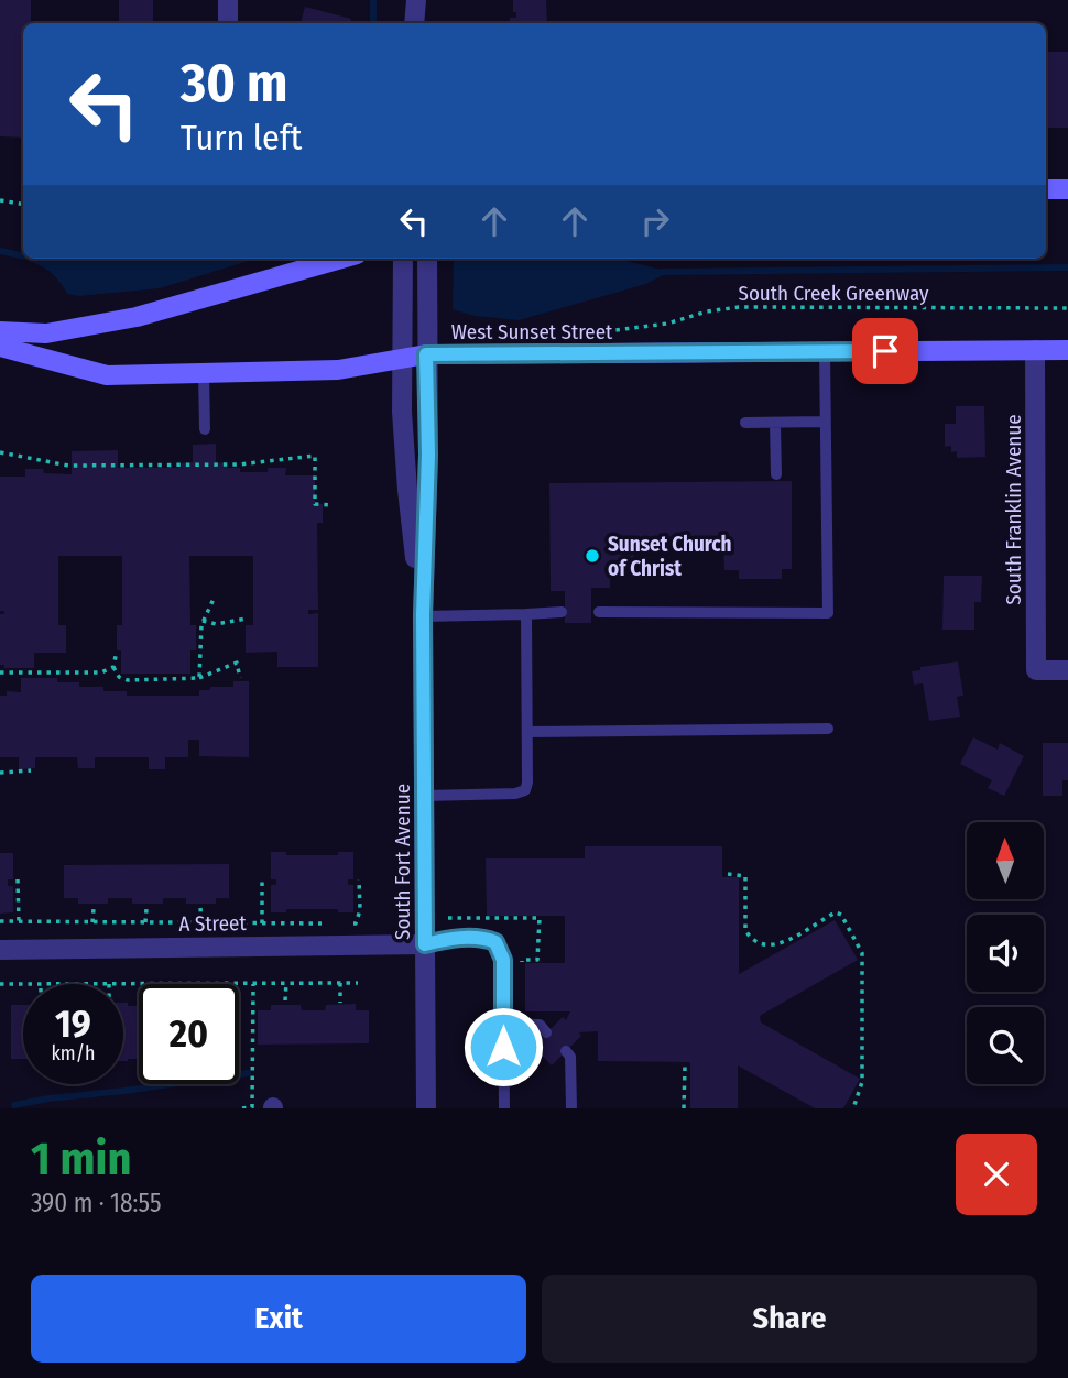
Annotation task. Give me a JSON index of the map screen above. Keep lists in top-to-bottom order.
{
  "streets": {
    "main road": ["West Sunset Street"],
    "street": ["South Franklin Avenue", "South Fort Avenue", "A Street"],
    "path": ["South Creek Greenway"]
  },
  "crossings": [
    ["West Sunset Street", "South Franklin Avenue"],
    ["West Sunset Street", "South Fort Avenue"],
    ["South Fort Avenue", "A Street"]
  ],
  "places": ["Sunset Church of Christ"],
  "north": "top",
  "page": {
    "turn": ["30 m", "Turn left"],
    "speed": "19 km/h",
    "limit": "20",
    "heading": ["1 min", "390 m · 18:55"],
    "buttons": ["Exit", "Share"]
  }
}
